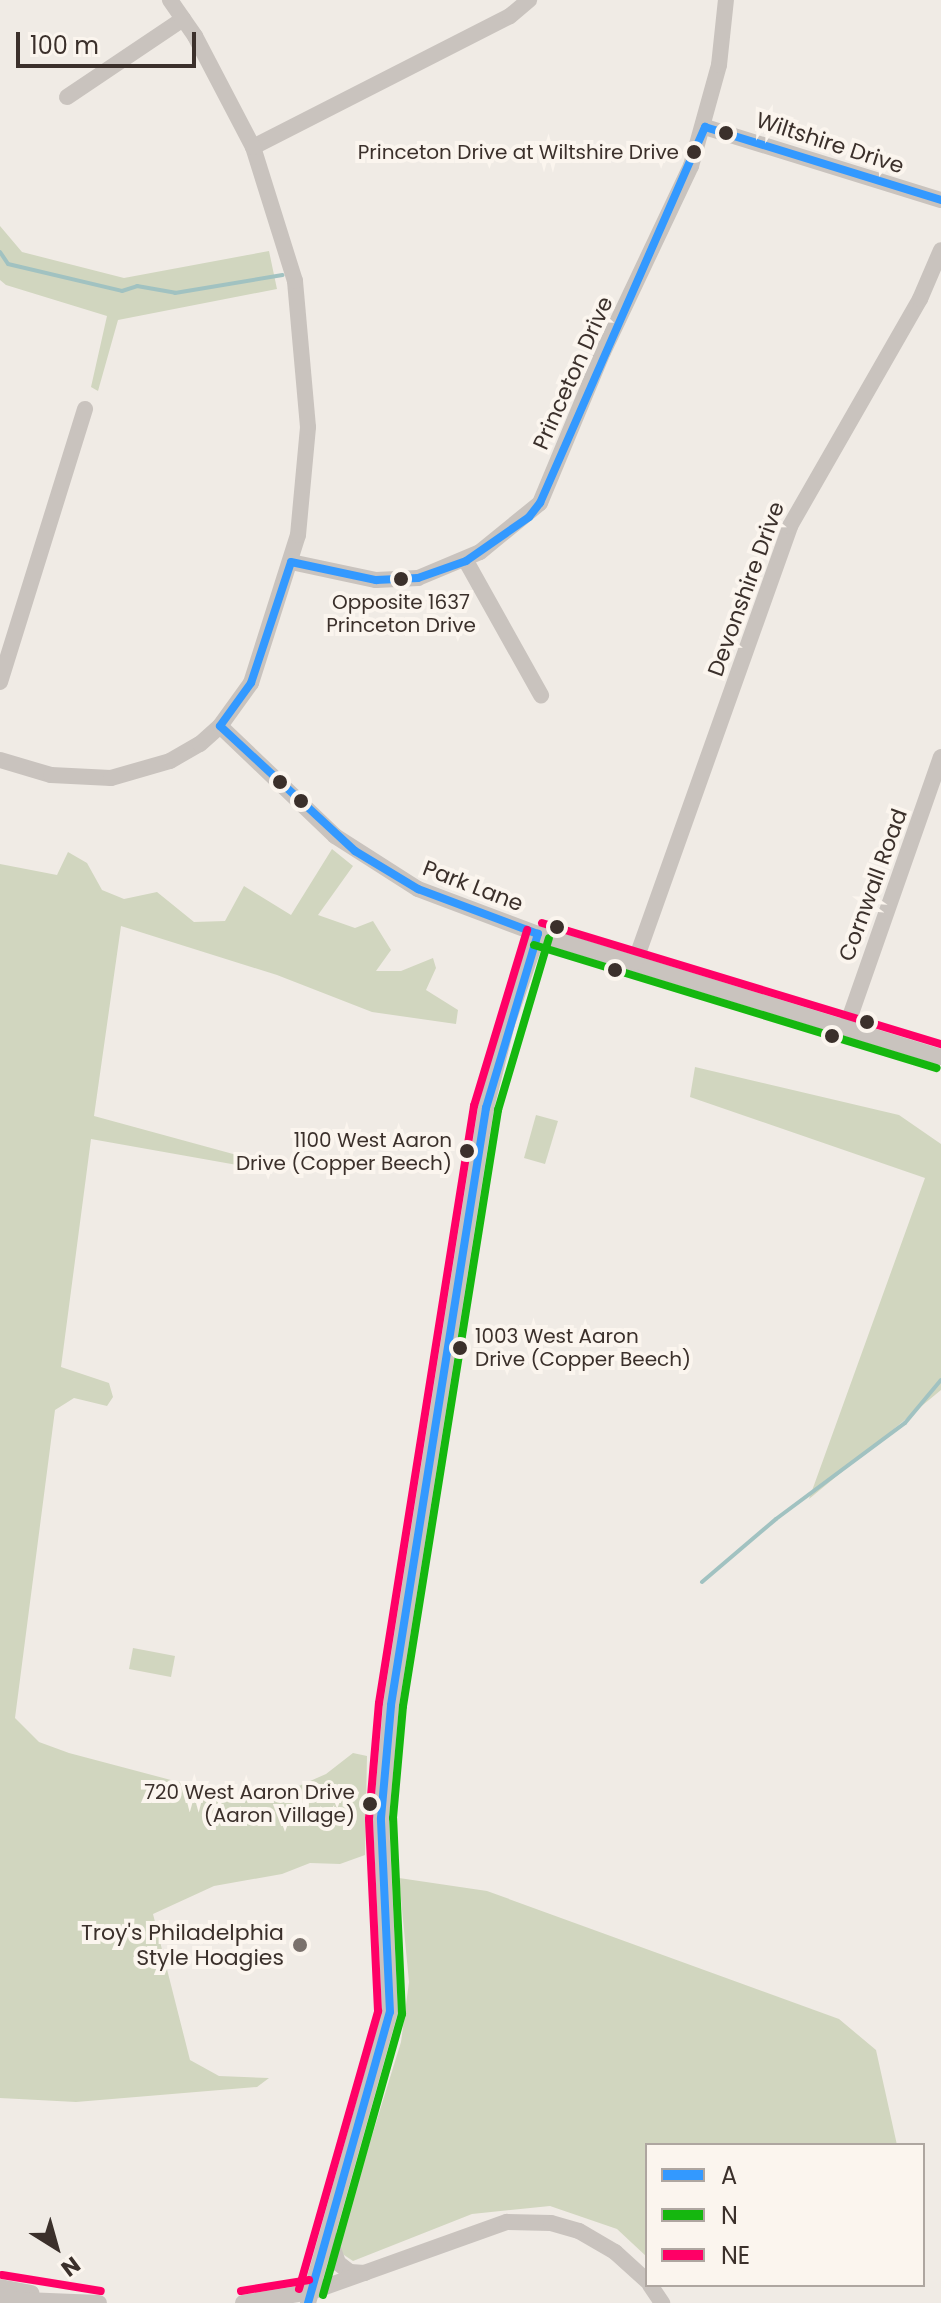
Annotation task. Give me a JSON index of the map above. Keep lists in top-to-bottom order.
{
  "streets": {
    "street": [
      "Wiltshire Drive",
      "Princeton Drive",
      "Devonshire Drive",
      "Cornwall Road",
      "Park Lane"
    ]
  },
  "crossings": [
    ["Wiltshire Drive", "Princeton Drive"],
    ["Devonshire Drive", "Park Lane"],
    ["Cornwall Road", "Park Lane"]
  ],
  "places": [
    "Princeton Drive at Wiltshire Drive",
    "Opposite 1637 Princeton Drive",
    "1100 West Aaron Drive (Copper Beech)",
    "1003 West Aaron Drive (Copper Beech)",
    "720 West Aaron Drive (Aaron Village)",
    "Troy's Philadelphia Style Hoagies"
  ],
  "lines": ["transit line A", "transit line NE", "transit line N"],
  "legend": ["A", "N", "NE"],
  "scale_bar": "100 m",
  "north": "bottom right"
}
